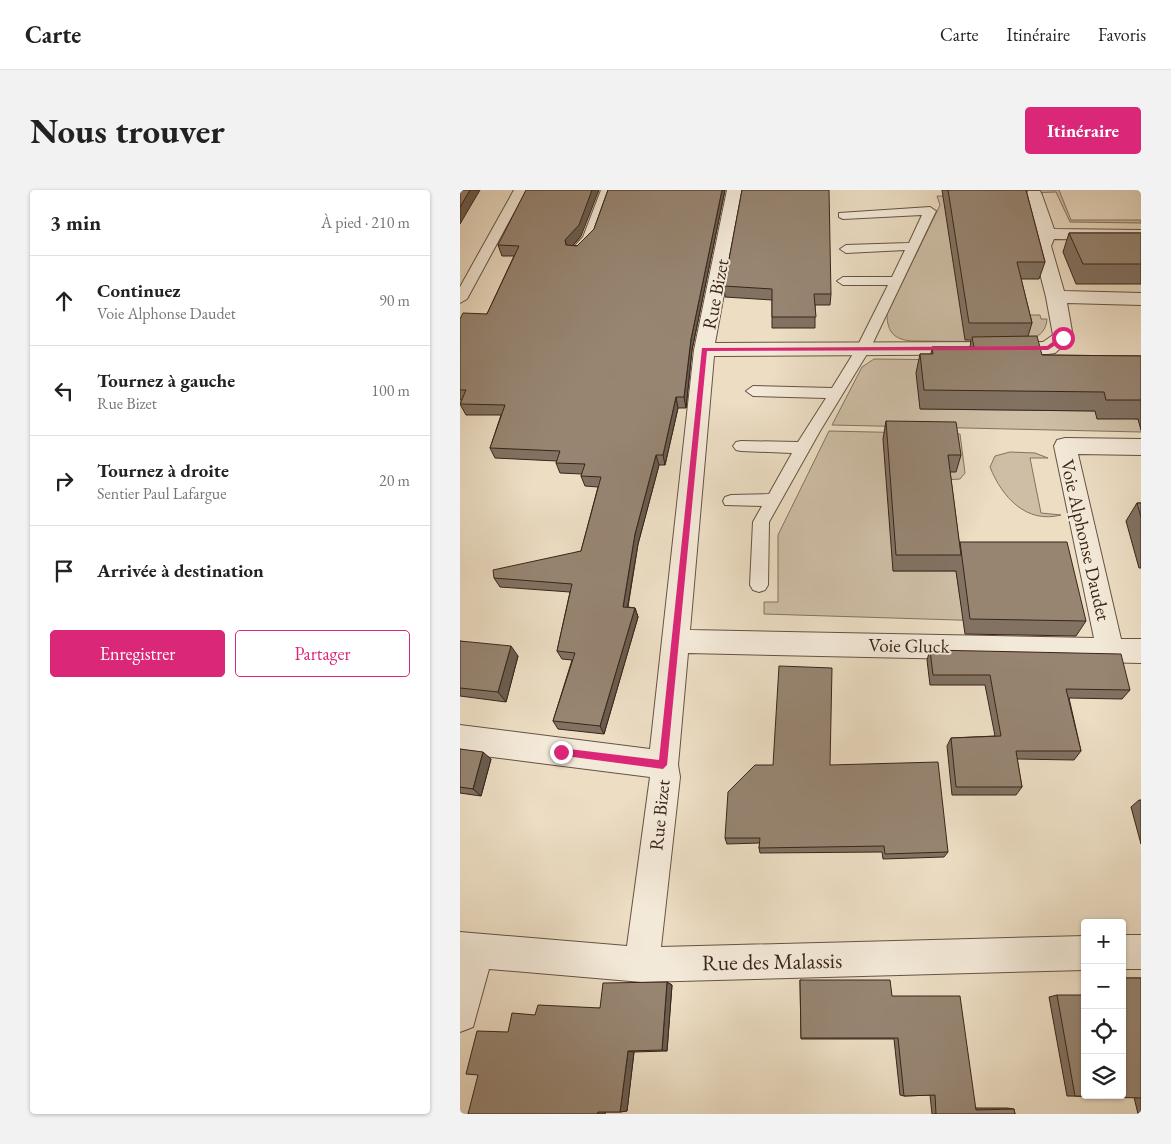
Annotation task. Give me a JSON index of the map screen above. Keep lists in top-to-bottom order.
{
  "streets": {
    "street": [
      "Rue Bizet",
      "Voie Alphonse Daudet",
      "Voie Gluck",
      "Rue des Malassis"
    ]
  },
  "crossings": [
    ["Rue Bizet", "Voie Gluck"],
    ["Rue Bizet", "Rue des Malassis"],
    ["Voie Alphonse Daudet", "Voie Gluck"]
  ],
  "page": {
    "header": "Carte",
    "nav": ["Carte", "Itinéraire", "Favoris"],
    "buttons": [
      "Itinéraire",
      ["Enregistrer", "Partager"]
    ],
    "title": "Nous trouver",
    "heading": ["3 min", "À pied · 210 m"],
    "list": [
      ["Continuez", "Voie Alphonse Daudet", "90 m"],
      ["Tournez à gauche", "Rue Bizet", "100 m"],
      ["Tournez à droite", "Sentier Paul Lafargue", "20 m"],
      "Arrivée à destination"
    ],
    "map_buttons": ["+", "−"]
  }
}
